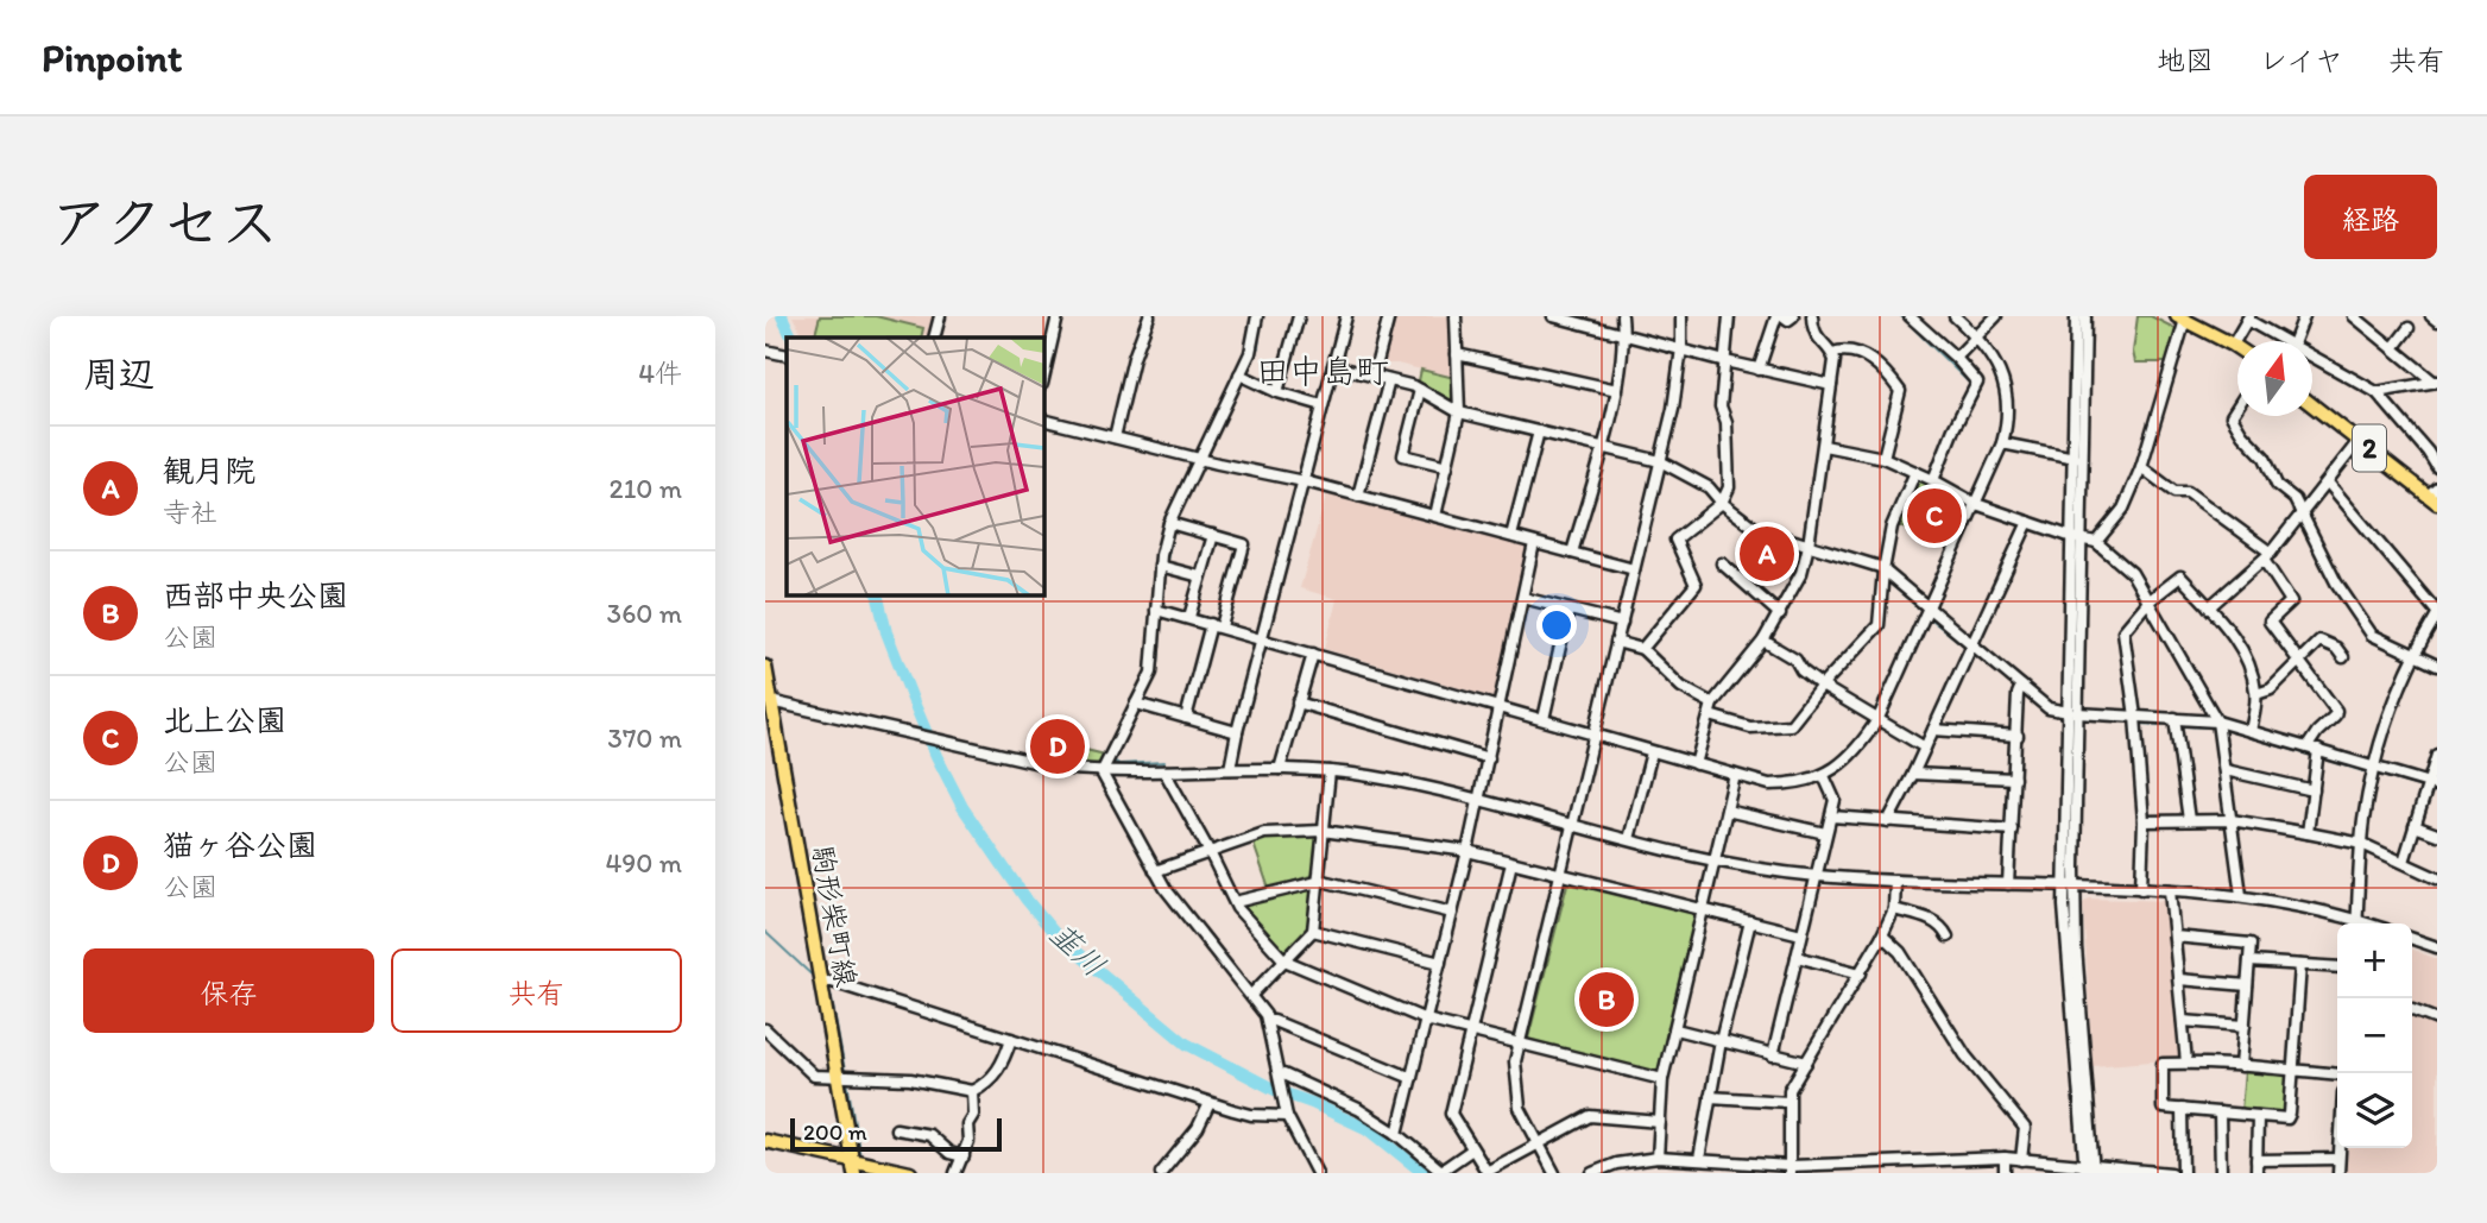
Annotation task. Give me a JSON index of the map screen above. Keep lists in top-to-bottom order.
{
  "streets": {
    "main road": ["2", "駒形柴町線"]
  },
  "districts": ["田中島町"],
  "water": ["韮川"],
  "scale_bar": "200 m",
  "north": "top",
  "page": {
    "header": "Pinpoint",
    "nav": ["地図", "レイヤ", "共有"],
    "title": "アクセス",
    "buttons": [
      "経路",
      ["保存", "共有"]
    ],
    "heading": ["周辺", "4件"],
    "list": [
      {
        "mark": "A",
        "name": "観月院",
        "note": "寺社",
        "value": "210 m"
      },
      {
        "mark": "B",
        "name": "西部中央公園",
        "note": "公園",
        "value": "360 m"
      },
      {
        "mark": "C",
        "name": "北上公園",
        "note": "公園",
        "value": "370 m"
      },
      {
        "mark": "D",
        "name": "猫ヶ谷公園",
        "note": "公園",
        "value": "490 m"
      }
    ],
    "pins": [
      "C",
      "A",
      "D",
      "B"
    ],
    "map_buttons": ["+", "−"],
    "scale": "200 m"
  }
}
